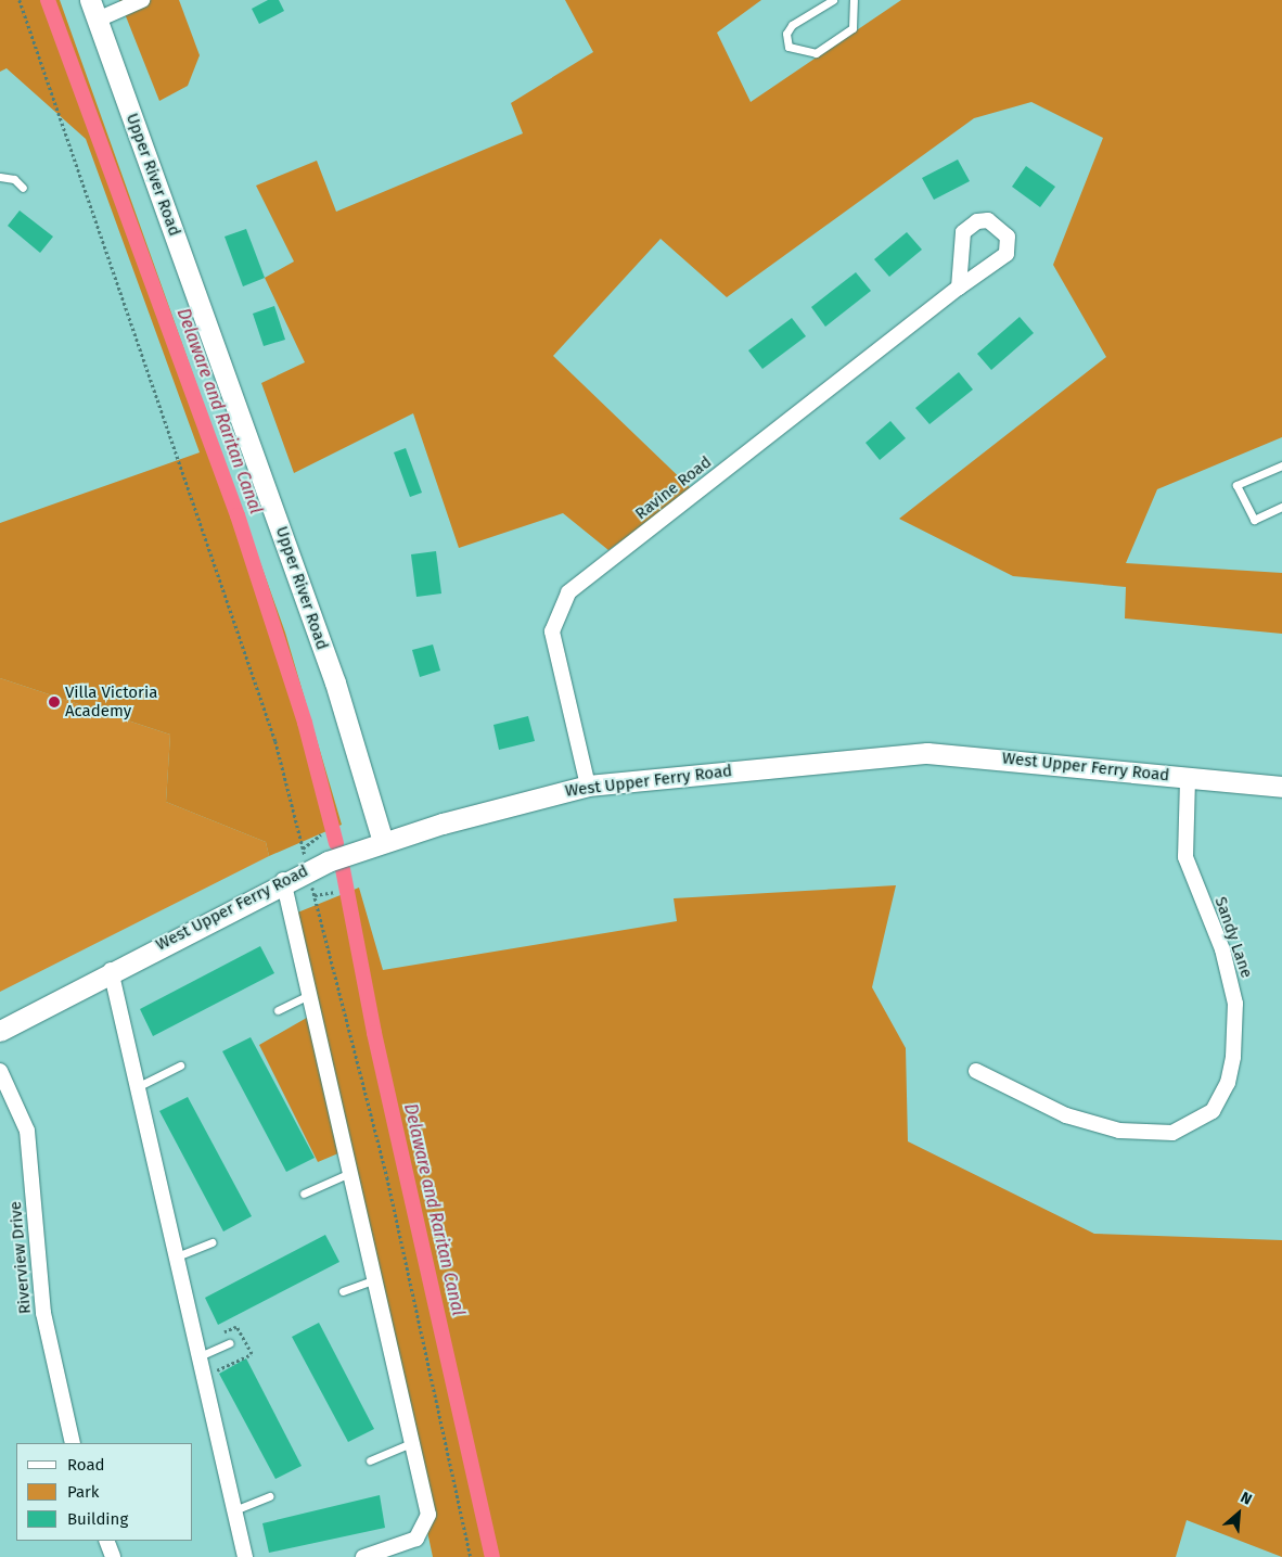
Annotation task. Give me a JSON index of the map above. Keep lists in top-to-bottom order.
{
  "streets": {
    "main road": ["Upper River Road", "West Upper Ferry Road"],
    "street": ["Ravine Road", "Sandy Lane", "Riverview Drive"]
  },
  "crossings": [
    ["Upper River Road", "West Upper Ferry Road"],
    ["Ravine Road", "West Upper Ferry Road"],
    ["West Upper Ferry Road", "Sandy Lane"]
  ],
  "water": ["Delaware and Raritan Canal"],
  "places": ["Villa Victoria Academy"],
  "legend": ["Road", "Park", "Building"],
  "north": "top right"
}
